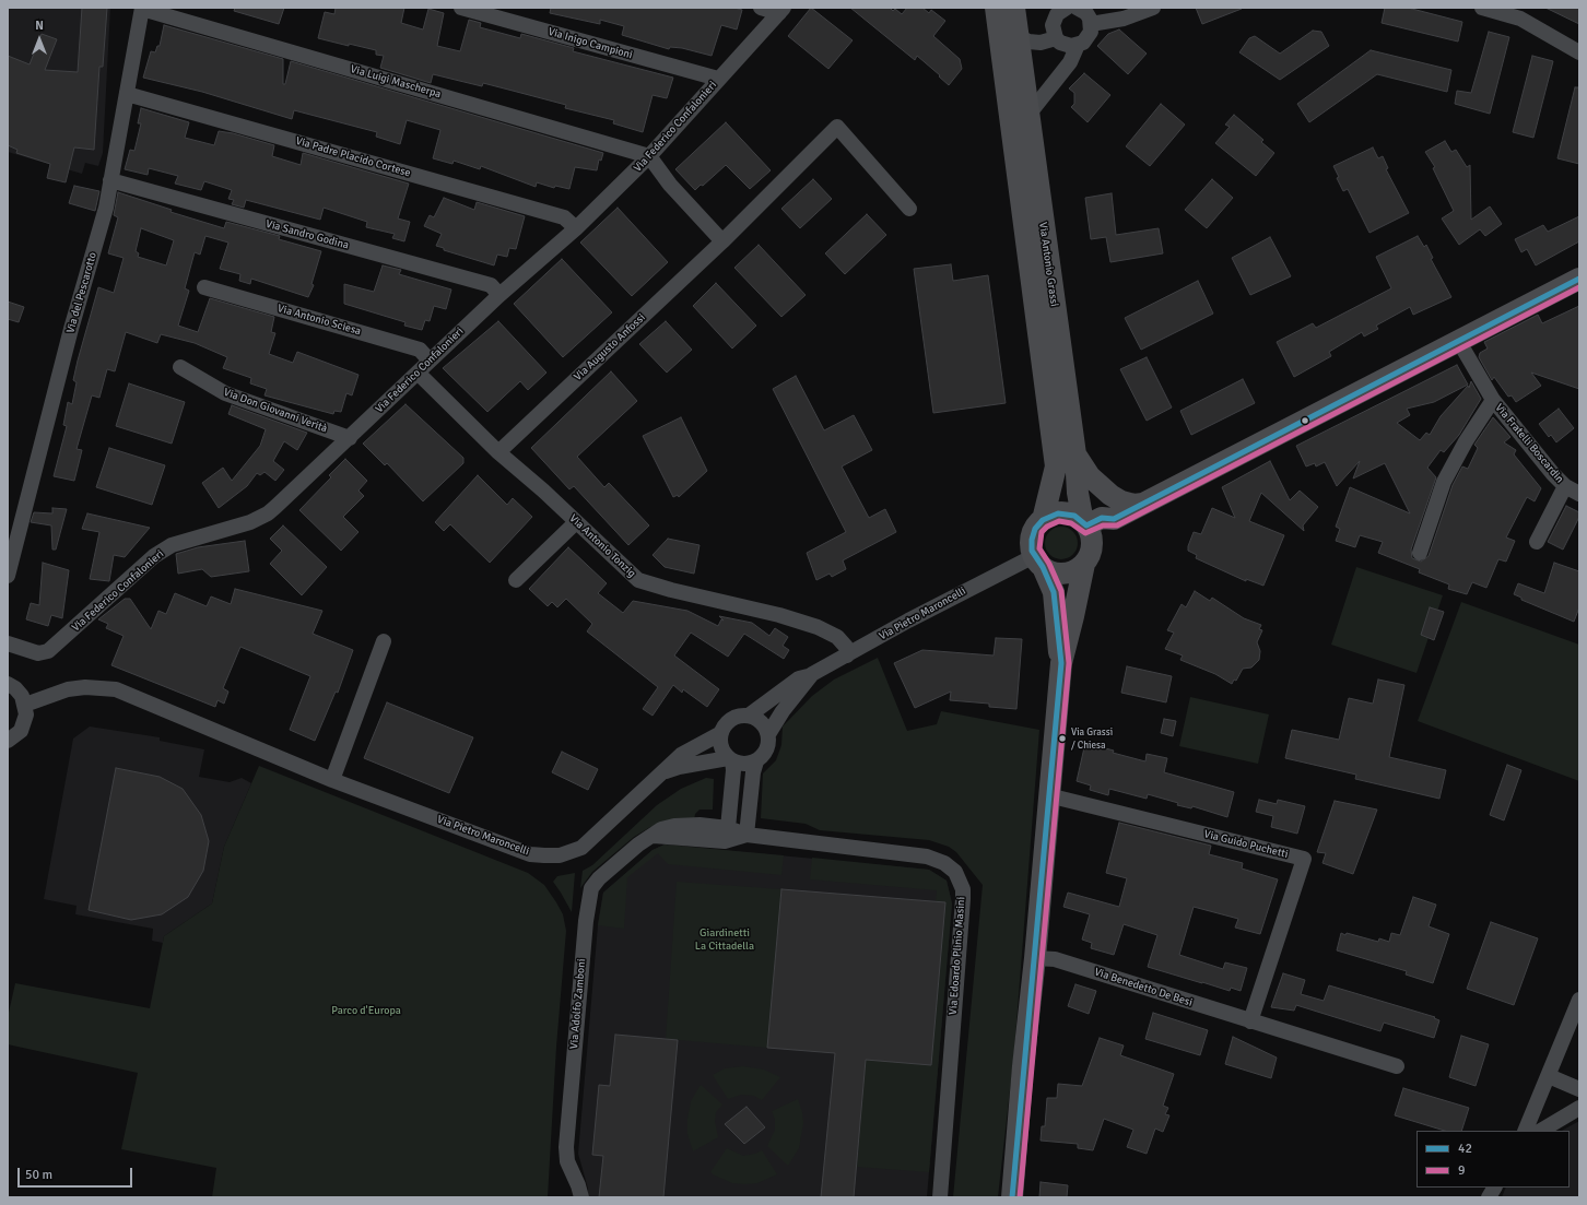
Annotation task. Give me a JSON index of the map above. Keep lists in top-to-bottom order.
{
  "streets": {
    "street": [
      "Via Inigo Campioni",
      "Via Luigi Mascherpa",
      "Via Federico Confalonieri",
      "Via Padre Placido Cortese",
      "Via Sandro Godina",
      "Via Antonio Grassi",
      "Via del Pescarotto",
      "Via Antonio Sciesa",
      "Via Augusto Anfossi",
      "Via Don Giovanni Verità",
      "Via Fratelli Boscardin",
      "Via Antonio Tonzig",
      "Via Pietro Maroncelli",
      "Via Guido Puchetti",
      "Via Edoardo Plinio Masini",
      "Via Benedetto De Besi",
      "Via Adolfo Zamboni"
    ]
  },
  "crossings": [
    ["Via Inigo Campioni", "Via Federico Confalonieri"],
    ["Via Luigi Mascherpa", "Via Federico Confalonieri"],
    ["Via Luigi Mascherpa", "Via del Pescarotto"],
    ["Via Federico Confalonieri", "Via Padre Placido Cortese"],
    ["Via Federico Confalonieri", "Via Sandro Godina"],
    ["Via Federico Confalonieri", "Via Antonio Sciesa"],
    ["Via Federico Confalonieri", "Via Don Giovanni Verità"],
    ["Via Federico Confalonieri", "Via Antonio Tonzig"],
    ["Via Padre Placido Cortese", "Via del Pescarotto"],
    ["Via Sandro Godina", "Via del Pescarotto"],
    ["Via Antonio Grassi", "Via Pietro Maroncelli"],
    ["Via Augusto Anfossi", "Via Antonio Tonzig"],
    ["Via Antonio Tonzig", "Via Pietro Maroncelli"],
    ["Via Guido Puchetti", "Via Benedetto De Besi"],
    ["Via Edoardo Plinio Masini", "Via Adolfo Zamboni"]
  ],
  "parks": ["Giardinetti La Cittadella", "Parco d'Europa"],
  "places": ["Via Grassi / Chiesa"],
  "lines": ["transit line 42", "transit line 9"],
  "legend": ["42", "9"],
  "scale_bar": "50 m",
  "north": "top"
}
